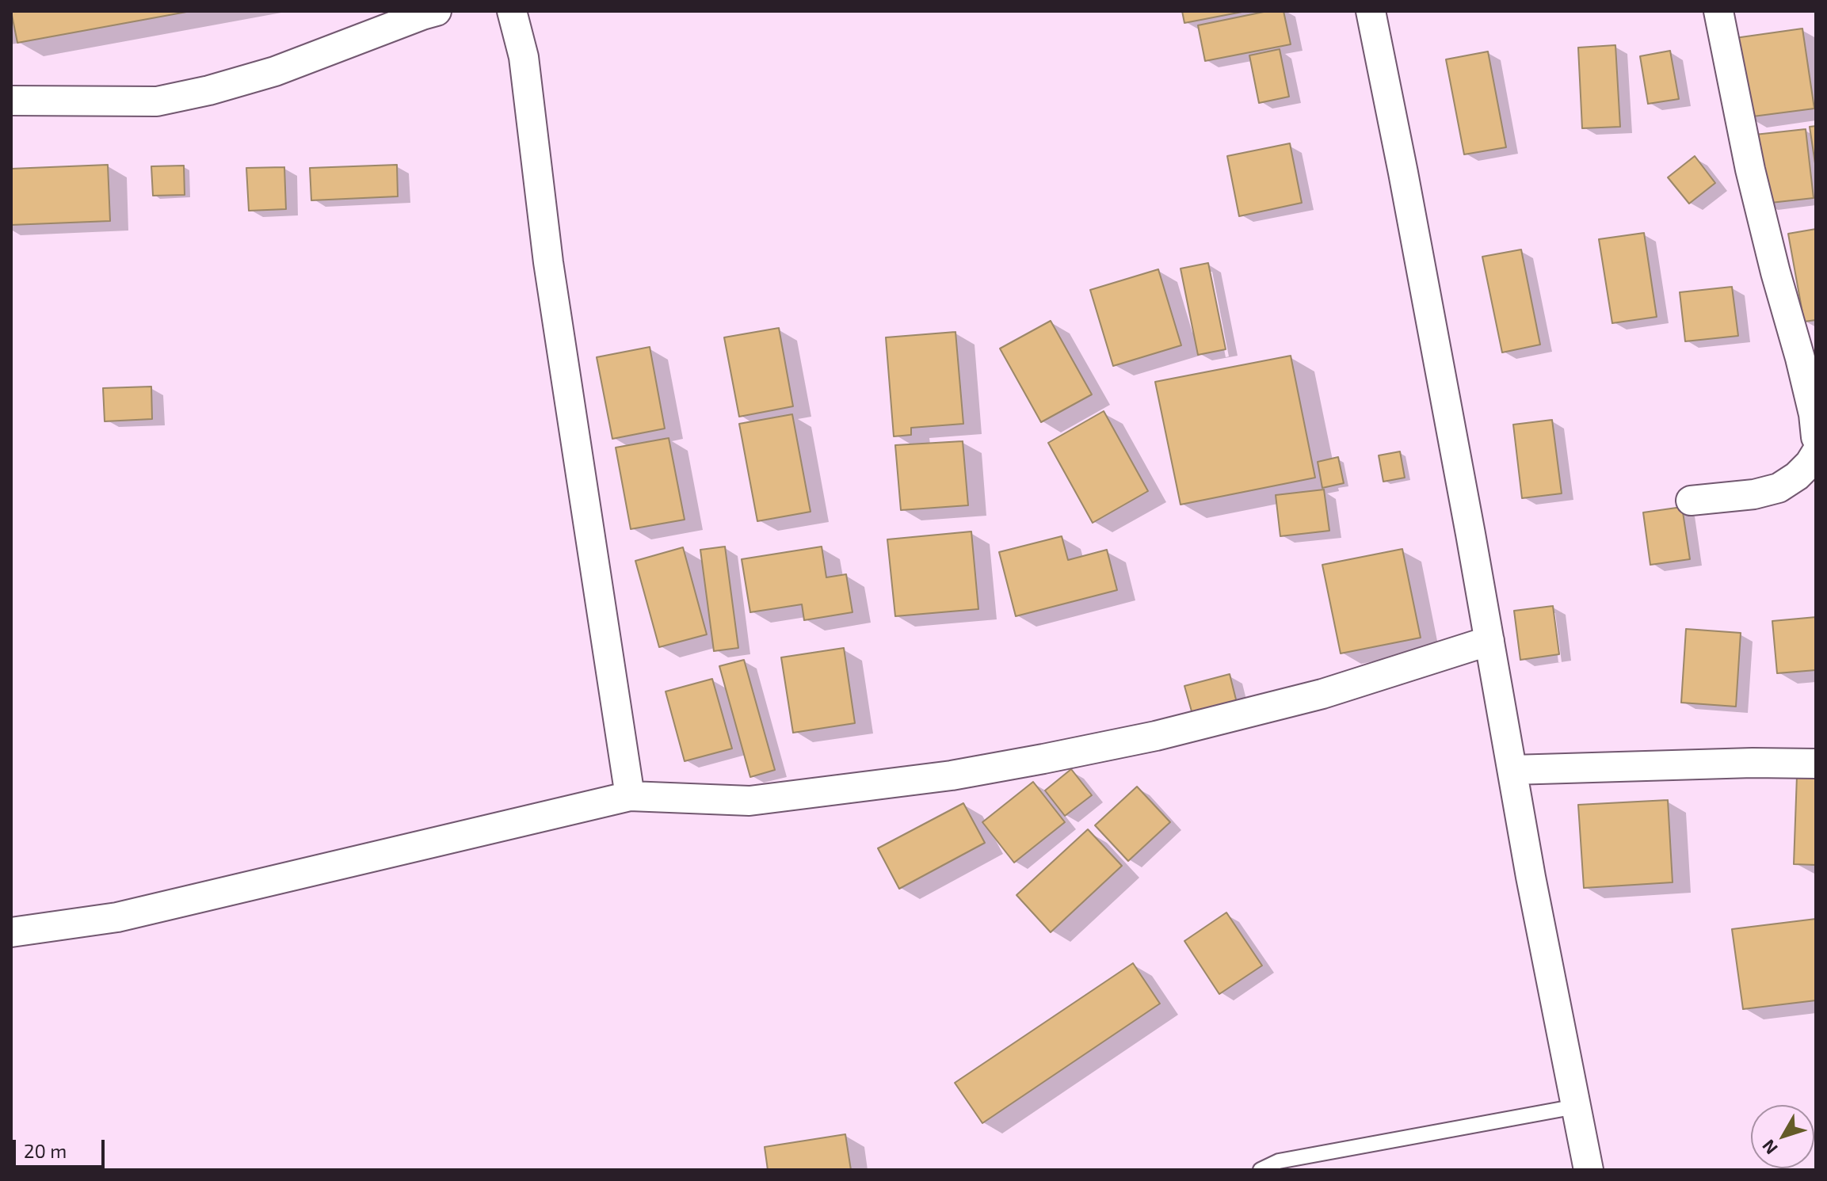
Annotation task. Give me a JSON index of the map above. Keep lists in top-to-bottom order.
{
  "scale_bar": "20 m",
  "north": "bottom left"
}
